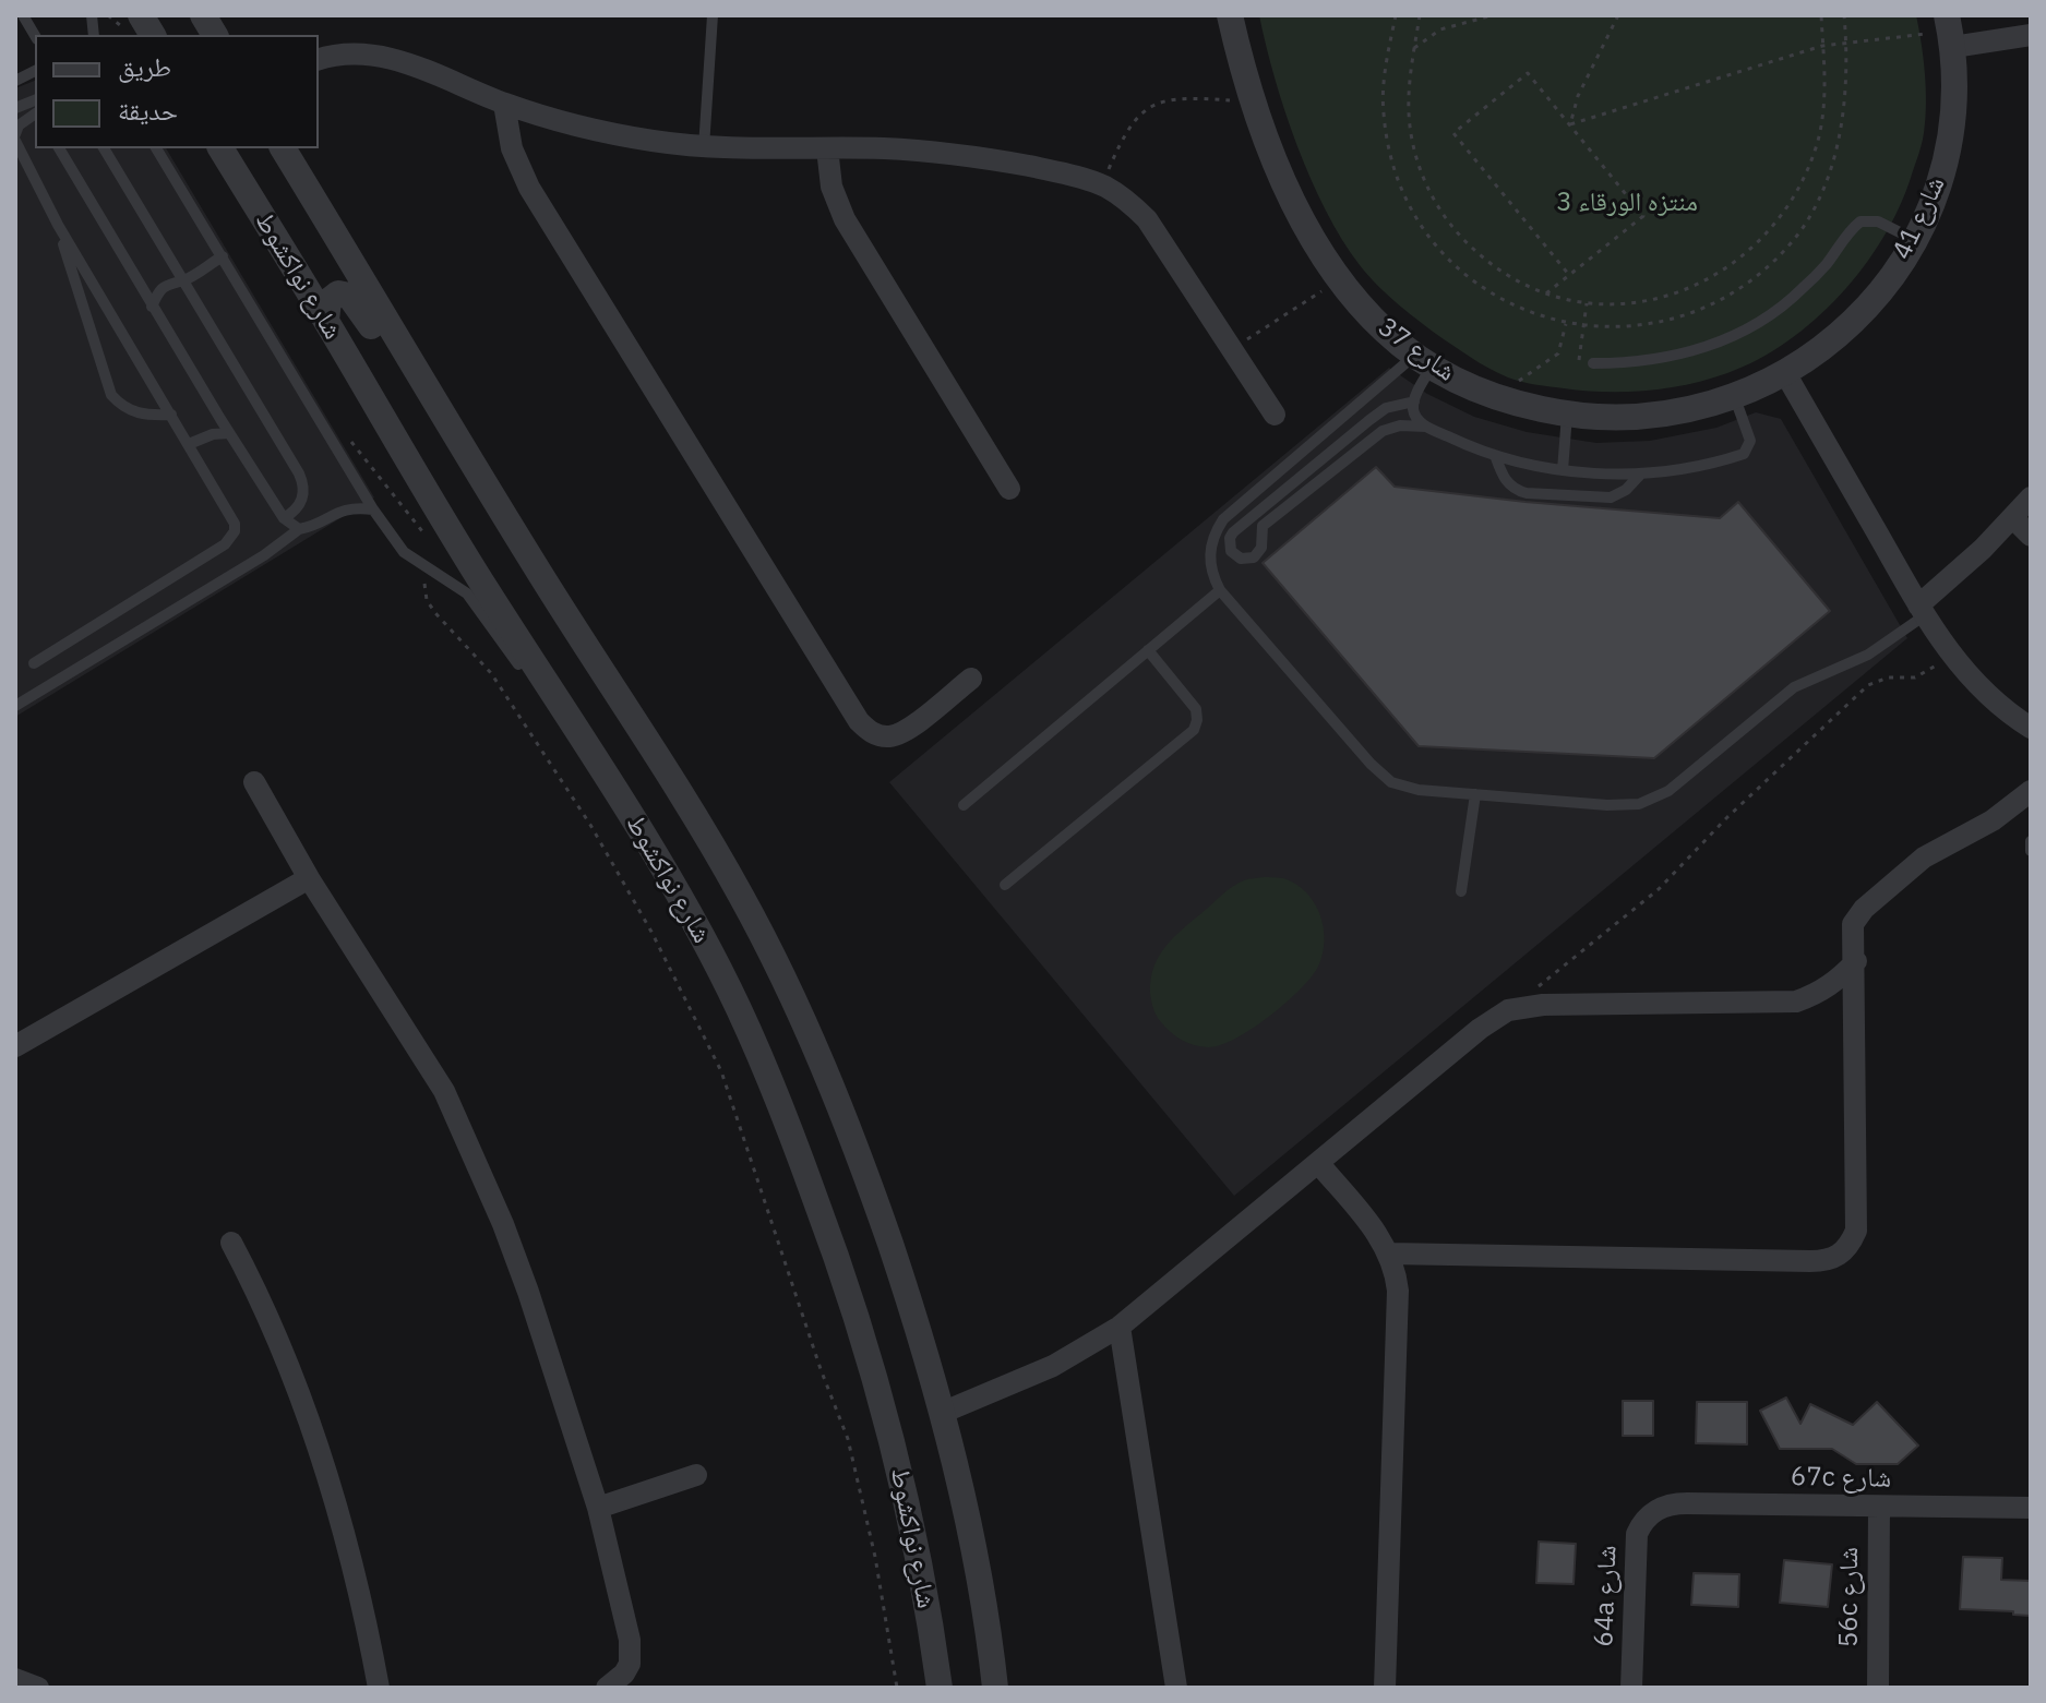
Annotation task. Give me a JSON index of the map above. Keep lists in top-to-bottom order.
{
  "streets": {
    "street": [
      "شارع 41",
      "شارع نواكشوط",
      "شارع 37",
      "67c شارع",
      "64a شارع",
      "56c شارع"
    ]
  },
  "crossings": [
    ["شارع 41", "شارع 37"],
    ["67c شارع", "64a شارع"],
    ["67c شارع", "56c شارع"]
  ],
  "parks": ["منتزه الورقاء 3"],
  "legend": ["طريق", "حديقة"]
}
